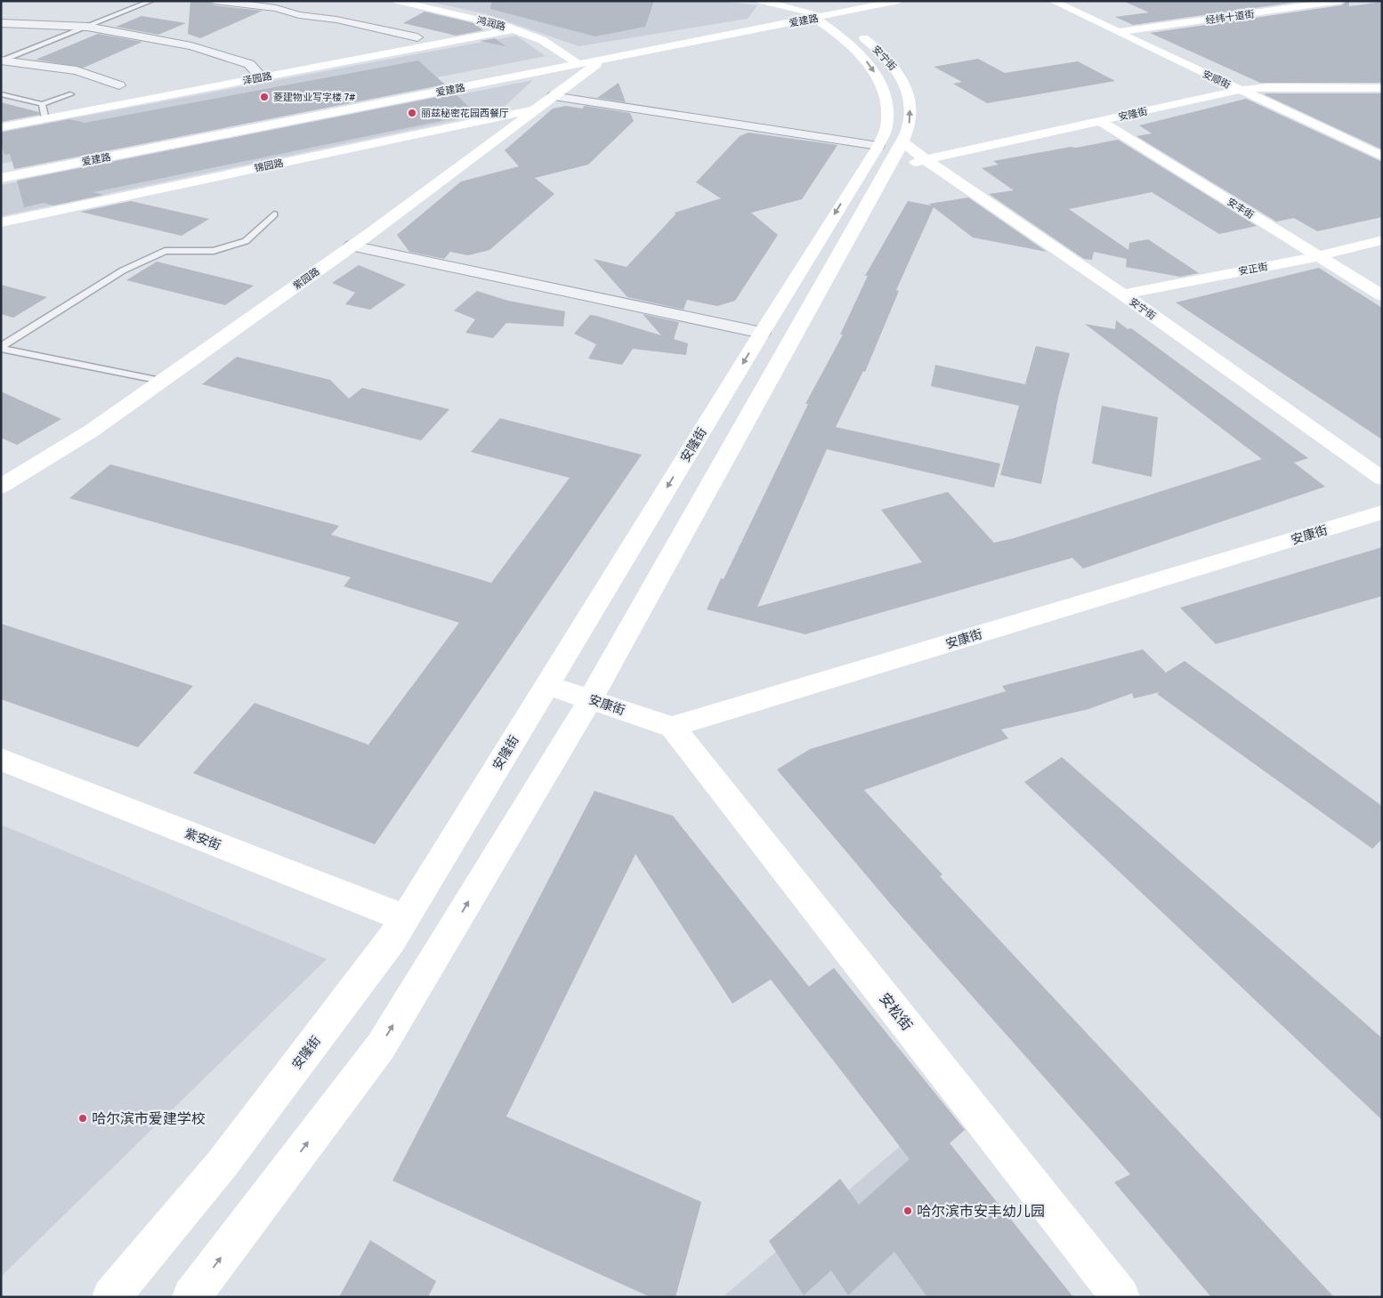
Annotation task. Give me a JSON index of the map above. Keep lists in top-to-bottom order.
{
  "streets": {
    "street": [
      "经纬十道街",
      "爱建路",
      "鸿润路",
      "安宁街",
      "泽园路",
      "安顺街",
      "安隆街",
      "锦园路",
      "安丰街",
      "安正街",
      "紫园路",
      "安康街",
      "紫安街",
      "安松街"
    ]
  },
  "crossings": [
    ["经纬十道街", "安顺街"],
    ["爱建路", "鸿润路"],
    ["爱建路", "安宁街"],
    ["爱建路", "安隆街"],
    ["爱建路", "紫园路"],
    ["鸿润路", "泽园路"],
    ["安宁街", "安隆街"],
    ["安宁街", "安正街"],
    ["安顺街", "安隆街"],
    ["安隆街", "安丰街"],
    ["安隆街", "安康街"],
    ["安隆街", "紫安街"],
    ["锦园路", "紫园路"],
    ["安丰街", "安正街"],
    ["安康街", "安松街"]
  ],
  "places": [
    "菱建物业写字楼 7#",
    "丽兹秘密花园西餐厅",
    "哈尔滨市爱建学校",
    "哈尔滨市安丰幼儿园"
  ]
}
